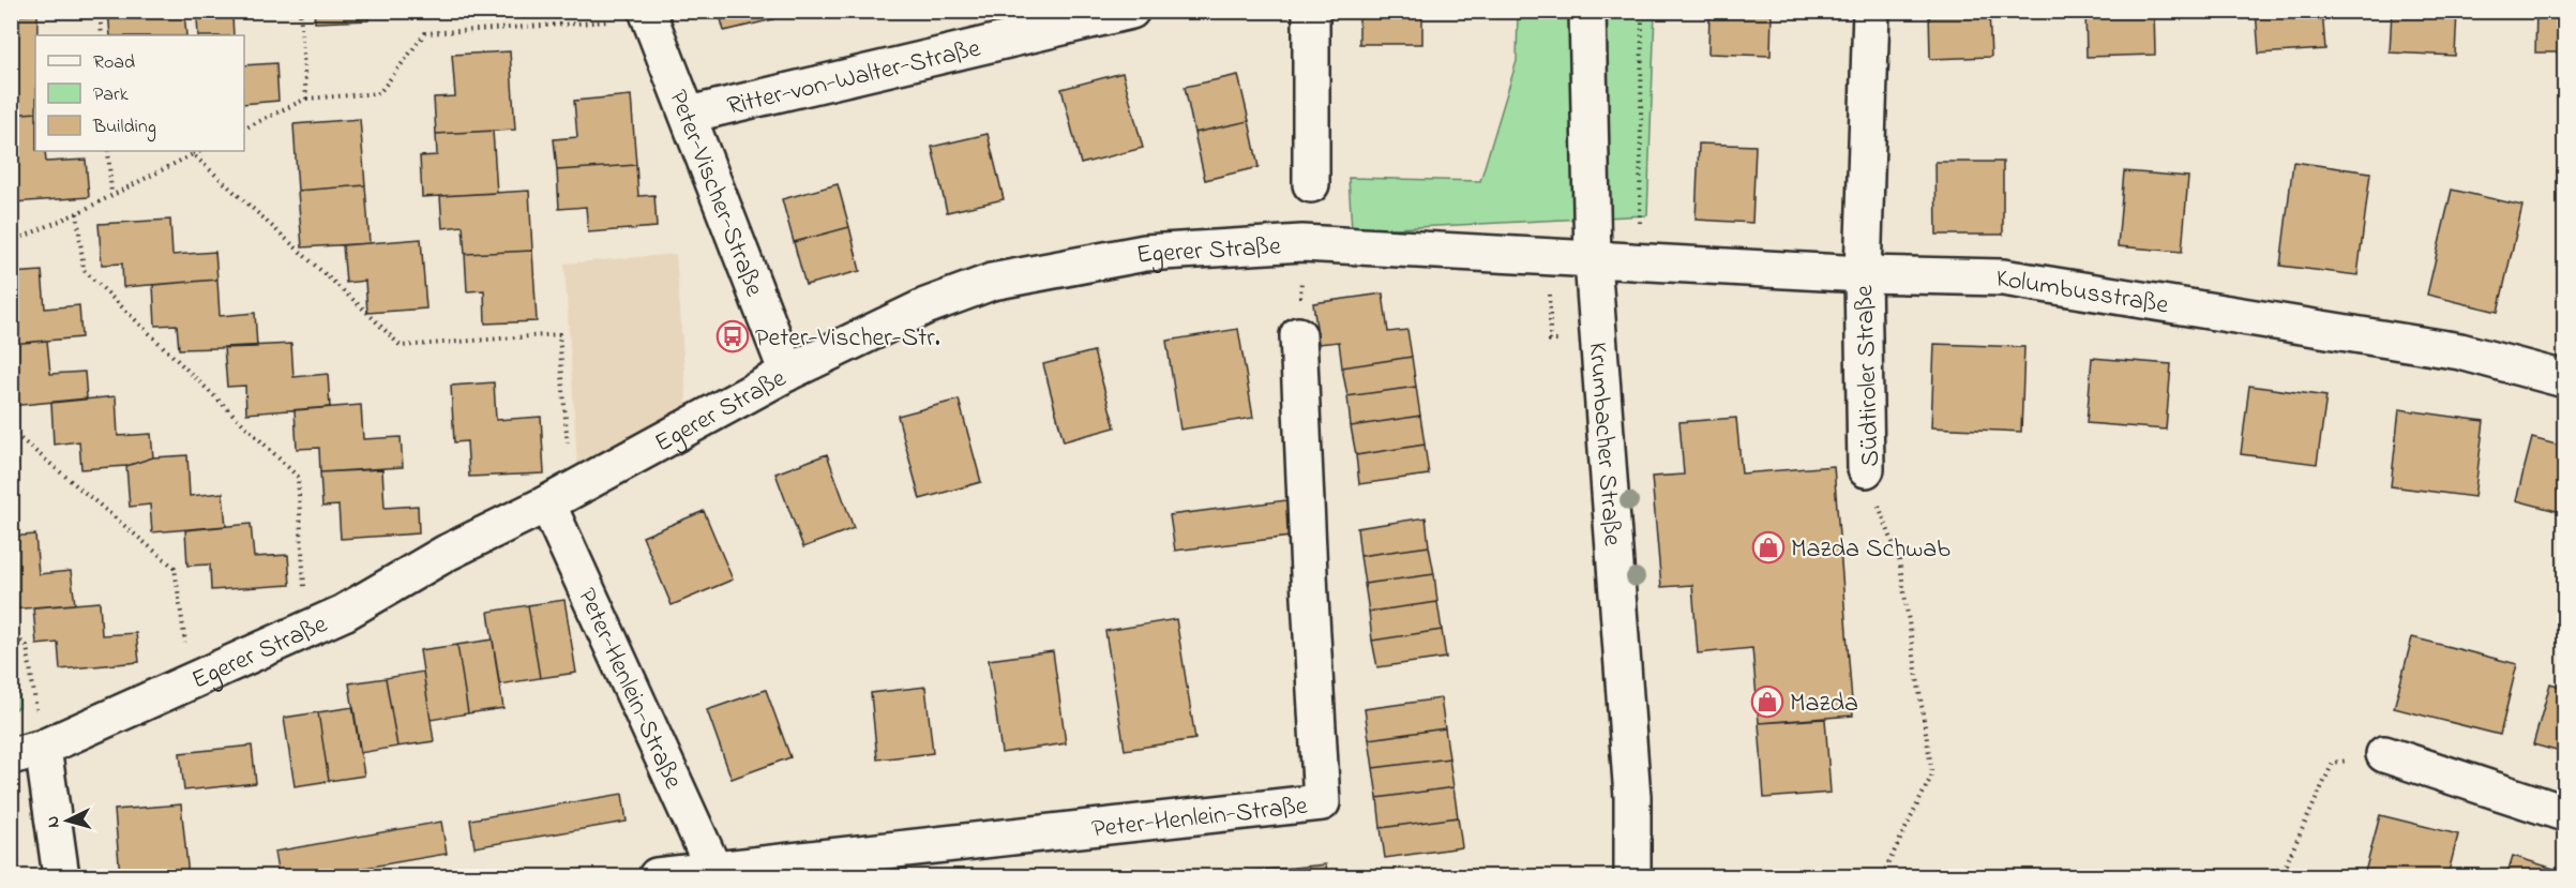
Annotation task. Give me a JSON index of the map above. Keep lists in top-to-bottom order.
{
  "streets": {
    "street": [
      "Ritter-von-Walter-Straße",
      "Peter-Vischer-Straße",
      "Egerer Straße",
      "Kolumbusstraße",
      "Südtiroler Straße",
      "Krumbacher Straße",
      "Peter-Henlein-Straße"
    ]
  },
  "crossings": [
    ["Ritter-von-Walter-Straße", "Peter-Vischer-Straße"],
    ["Peter-Vischer-Straße", "Egerer Straße"],
    ["Egerer Straße", "Kolumbusstraße"],
    ["Egerer Straße", "Krumbacher Straße"],
    ["Egerer Straße", "Peter-Henlein-Straße"],
    ["Kolumbusstraße", "Südtiroler Straße"],
    ["Kolumbusstraße", "Krumbacher Straße"]
  ],
  "places": {
    "bus stop": ["Peter-Vischer-Str."],
    "shop": ["Mazda Schwab", "Mazda"]
  },
  "legend": ["Road", "Park", "Building"],
  "north": "left"
}
